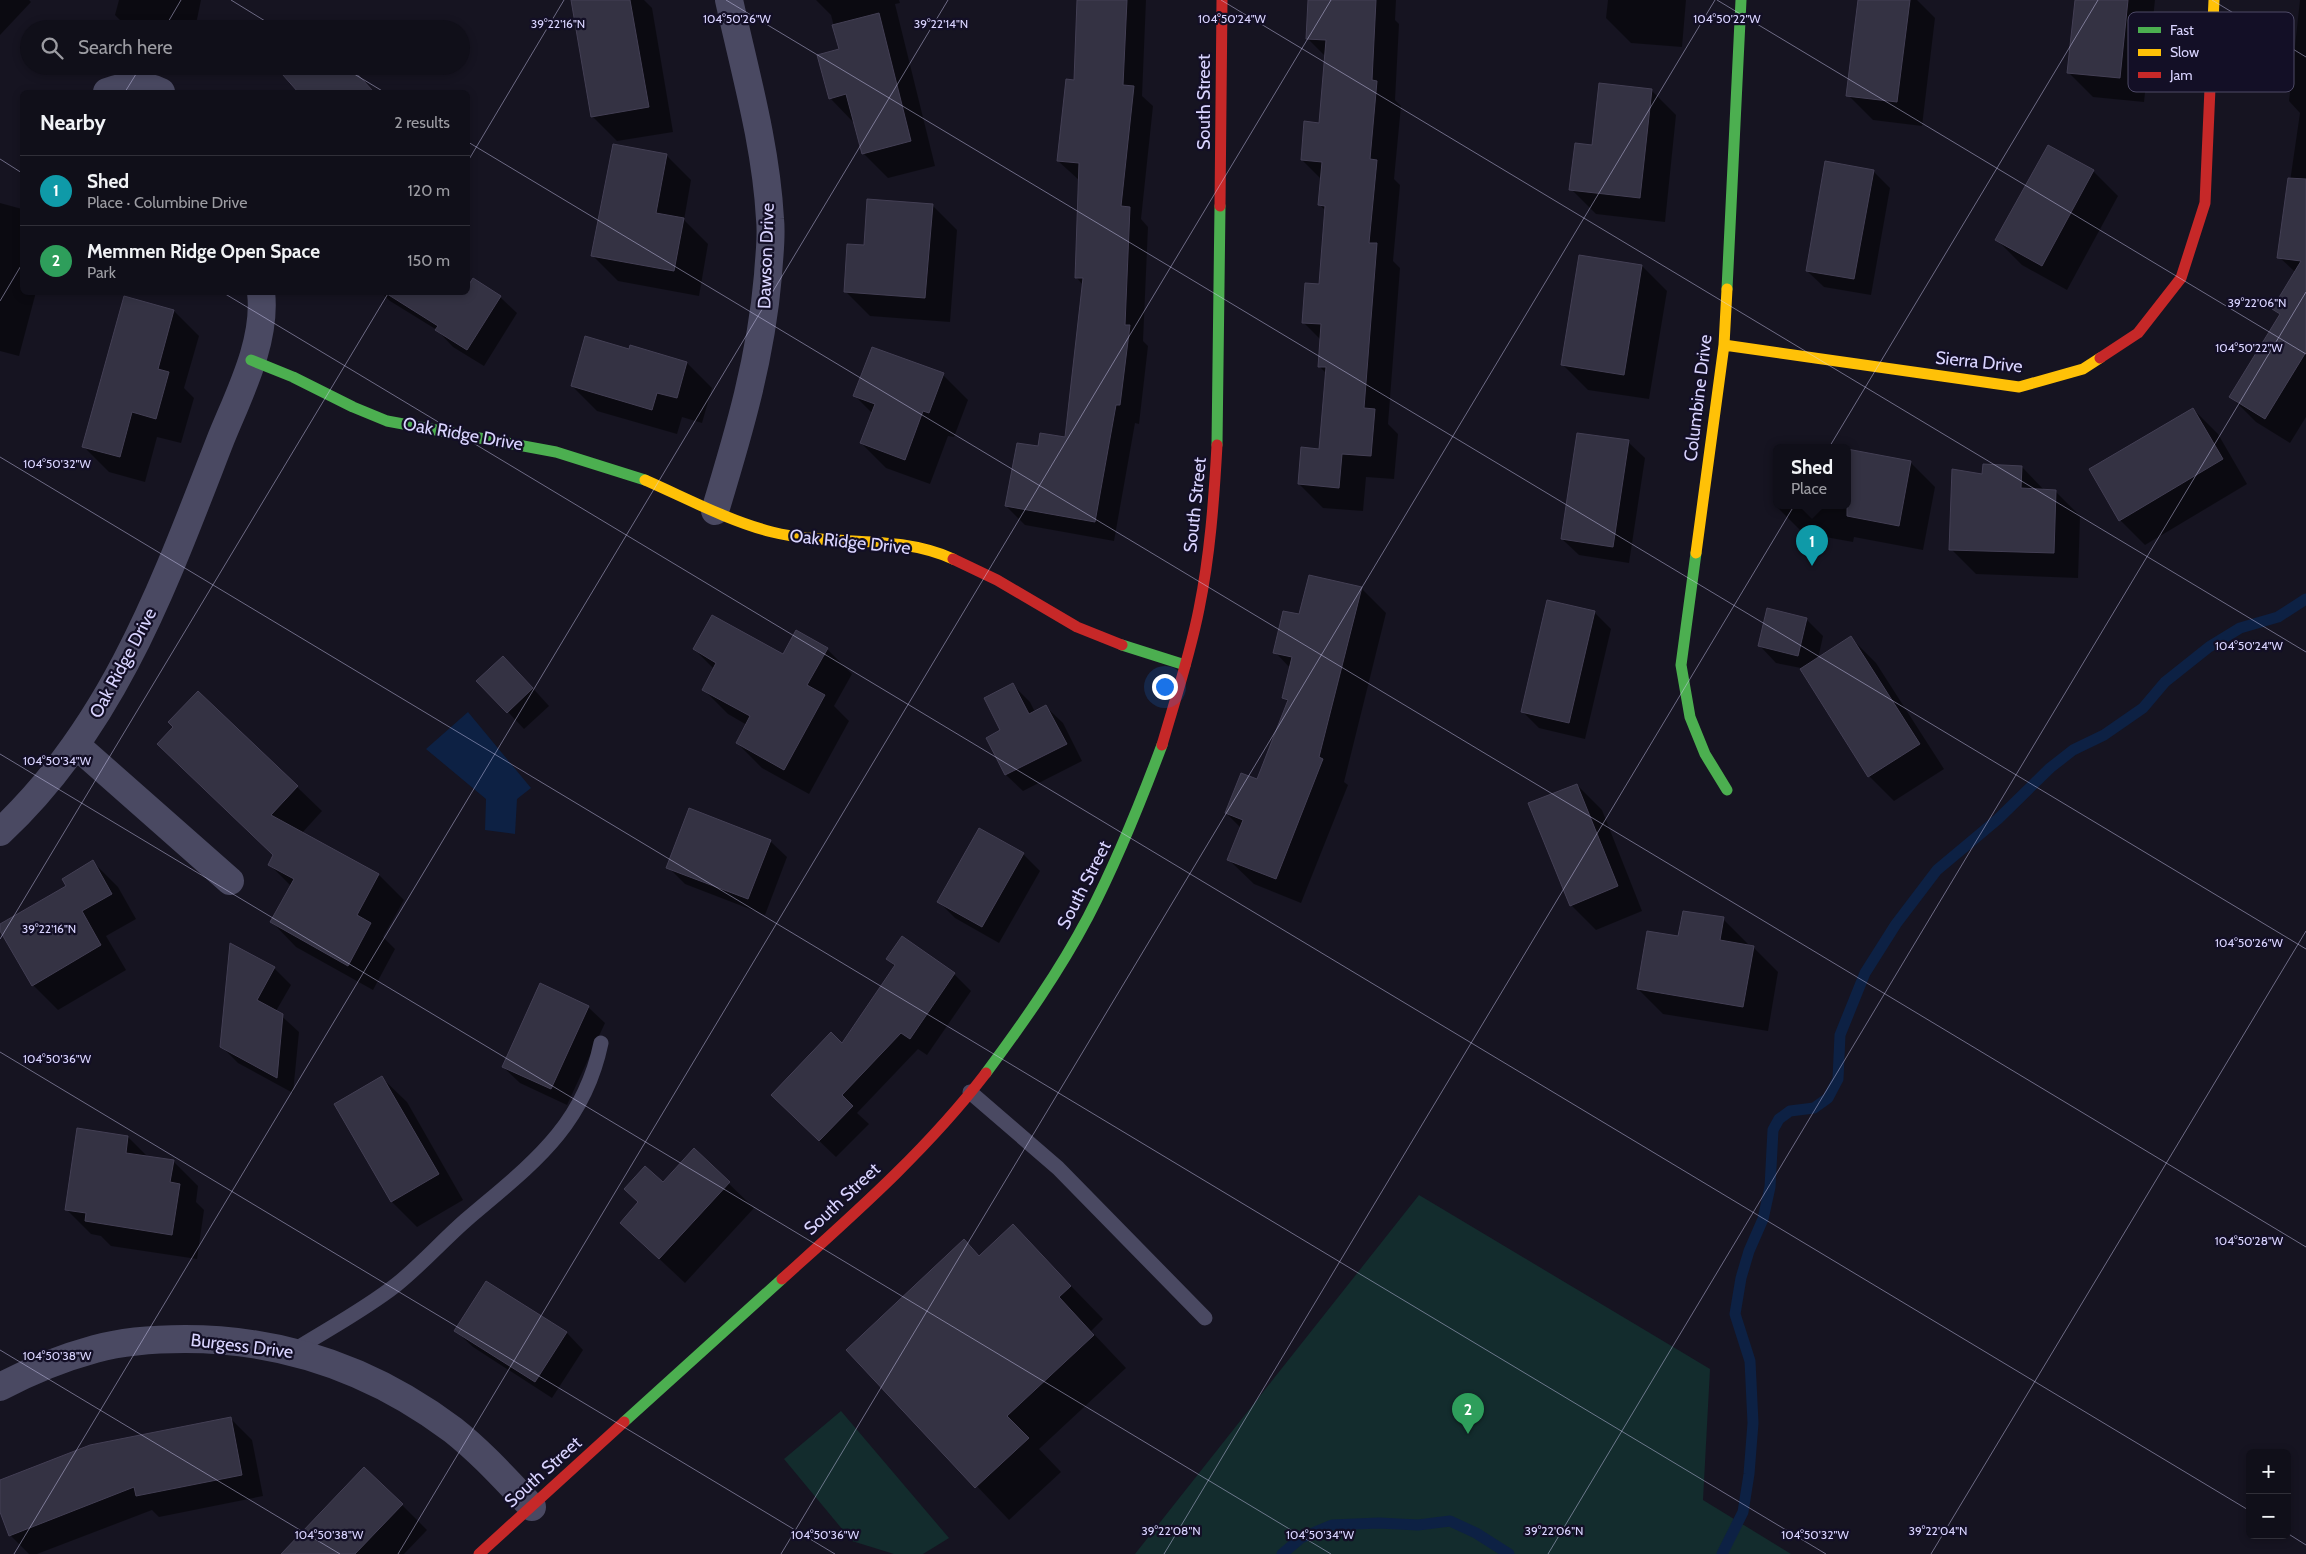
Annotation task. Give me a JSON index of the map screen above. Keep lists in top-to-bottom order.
{
  "streets": {
    "street": [
      "South Street",
      "Dawson Drive",
      "Sierra Drive",
      "Columbine Drive",
      "Oak Ridge Drive",
      "Burgess Drive"
    ]
  },
  "crossings": [
    ["South Street", "Oak Ridge Drive"],
    ["South Street", "Burgess Drive"],
    ["Dawson Drive", "Oak Ridge Drive"],
    ["Sierra Drive", "Columbine Drive"]
  ],
  "legend": ["Fast", "Slow", "Jam"],
  "page": {
    "search": "Search here",
    "heading": ["Nearby", "2 results"],
    "list": [
      {
        "mark": "1",
        "name": "Shed",
        "note": "Place · Columbine Drive",
        "value": "120 m"
      },
      {
        "mark": "2",
        "name": "Memmen Ridge Open Space",
        "note": "Park",
        "value": "150 m"
      }
    ],
    "popup": ["Shed", "Place"],
    "pins": ["1", "2"],
    "map_buttons": ["+", "−"]
  },
  "coordinates": [
    "104°50'22\"W",
    "104°50'26\"W",
    "104°50'24\"W",
    "39°22'16\"N",
    "39°22'14\"N",
    "39°22'06\"N",
    "104°50'32\"W",
    "104°50'34\"W",
    "104°50'36\"W",
    "104°50'28\"W",
    "104°50'38\"W",
    "39°22'08\"N",
    "39°22'04\"N"
  ]
}
